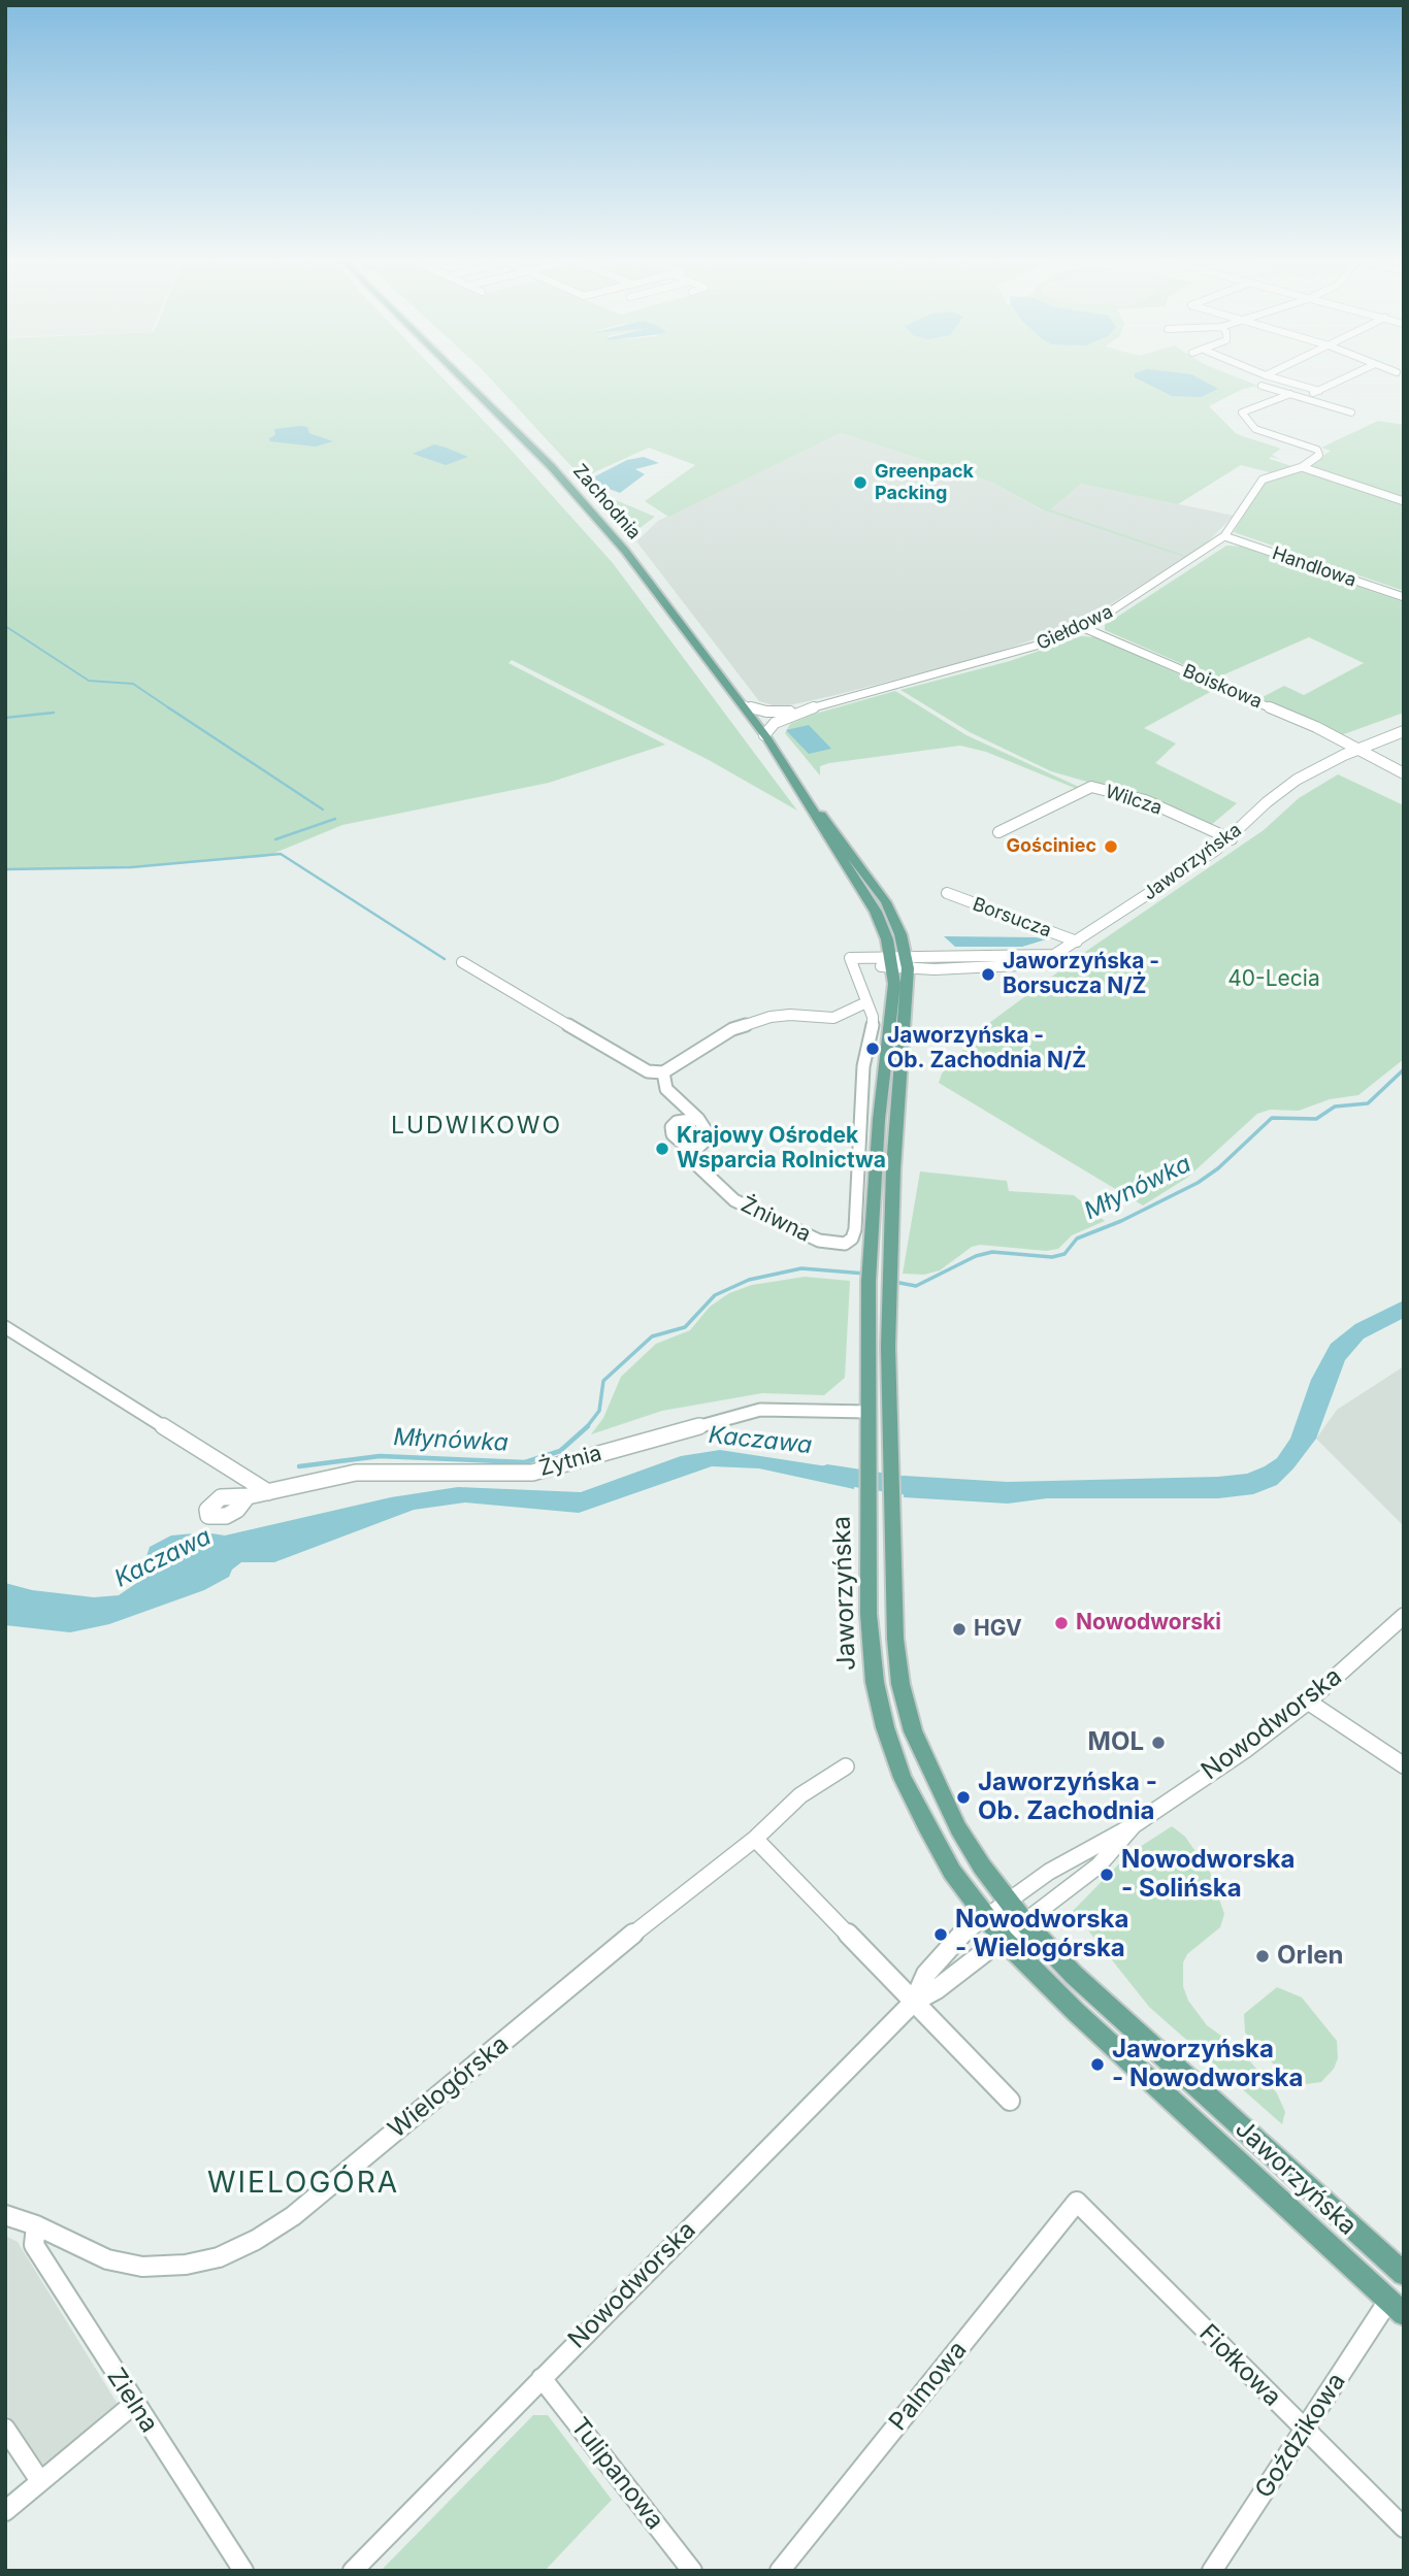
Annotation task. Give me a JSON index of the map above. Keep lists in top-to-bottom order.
{
  "streets": {
    "main road": ["Zachodnia", "Jaworzyńska"],
    "street": [
      "Handlowa",
      "Giełdowa",
      "Boiskowa",
      "Wilcza",
      "Borsucza",
      "Żniwna",
      "Żytnia",
      "Nowodworska",
      "Wielogórska",
      "Fiołkowa",
      "Palmowa",
      "Zielna",
      "Goździkowa",
      "Tulipanowa"
    ]
  },
  "crossings": [
    ["Zachodnia", "Giełdowa"],
    ["Zachodnia", "Jaworzyńska"],
    ["Zachodnia", "Żniwna"],
    ["Handlowa", "Giełdowa"],
    ["Giełdowa", "Boiskowa"],
    ["Boiskowa", "Jaworzyńska"],
    ["Wilcza", "Jaworzyńska"],
    ["Jaworzyńska", "Borsucza"],
    ["Jaworzyńska", "Żniwna"],
    ["Jaworzyńska", "Żytnia"],
    ["Jaworzyńska", "Nowodworska"],
    ["Jaworzyńska", "Goździkowa"],
    ["Nowodworska", "Tulipanowa"],
    ["Wielogórska", "Zielna"],
    ["Fiołkowa", "Palmowa"],
    ["Fiołkowa", "Goździkowa"]
  ],
  "districts": ["LUDWIKOWO", "WIELOGÓRA"],
  "water": ["Młynówka", "Kaczawa"],
  "parks": ["40-Lecia"],
  "places": [
    "Greenpack Packing",
    "Gościniec",
    "Jaworzyńska - Borsucza N/Ż",
    "Jaworzyńska - Ob. Zachodnia N/Ż",
    "Krajowy Ośrodek Wsparcia Rolnictwa",
    "Nowodworski",
    "HGV",
    "MOL",
    "Jaworzyńska - Ob. Zachodnia",
    "Nowodworska - Solińska",
    "Nowodworska - Wielogórska",
    "Orlen",
    "Jaworzyńska - Nowodworska"
  ]
}
